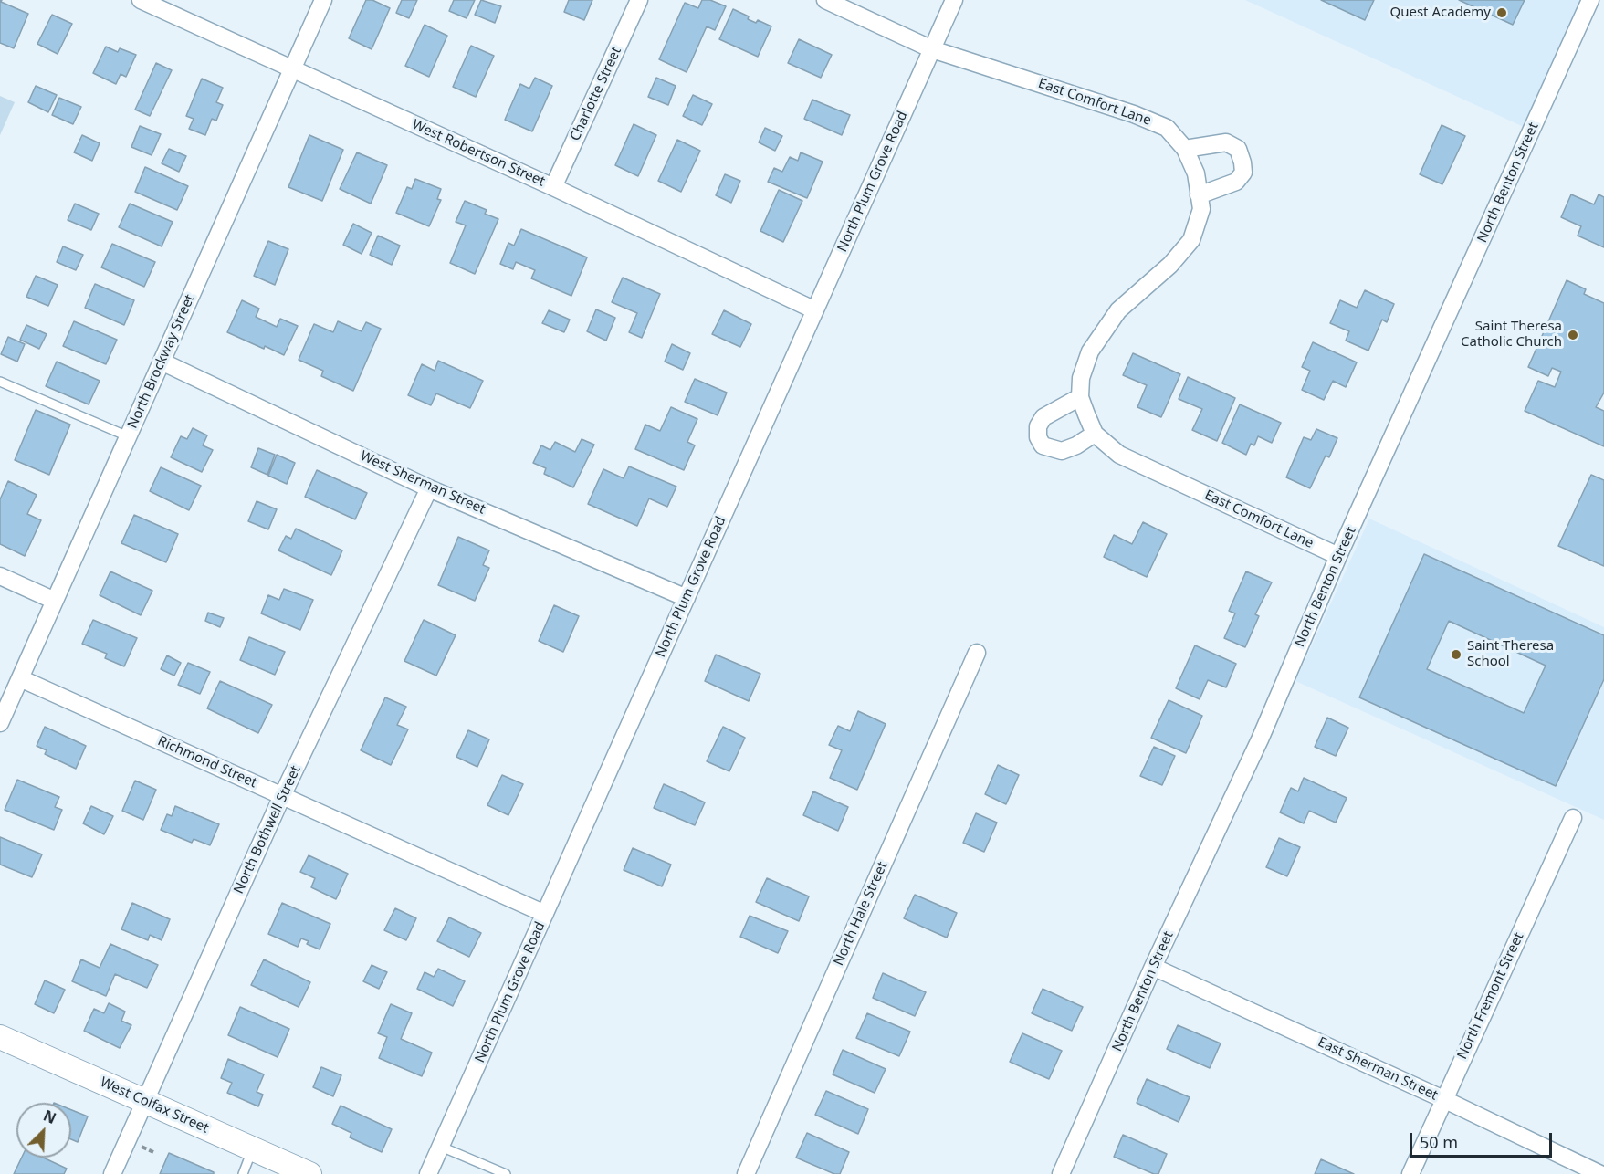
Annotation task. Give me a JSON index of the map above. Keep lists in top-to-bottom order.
{
  "streets": {
    "street": [
      "Charlotte Street",
      "East Comfort Lane",
      "West Robertson Street",
      "North Plum Grove Road",
      "North Benton Street",
      "North Brockway Street",
      "West Sherman Street",
      "Richmond Street",
      "North Bothwell Street",
      "North Hale Street",
      "North Fremont Street",
      "East Sherman Street",
      "West Colfax Street"
    ]
  },
  "crossings": [
    ["Charlotte Street", "West Robertson Street"],
    ["East Comfort Lane", "North Plum Grove Road"],
    ["East Comfort Lane", "North Benton Street"],
    ["West Robertson Street", "North Plum Grove Road"],
    ["West Robertson Street", "North Brockway Street"],
    ["North Plum Grove Road", "West Sherman Street"],
    ["North Plum Grove Road", "Richmond Street"],
    ["North Benton Street", "East Sherman Street"],
    ["North Brockway Street", "West Sherman Street"],
    ["North Brockway Street", "Richmond Street"],
    ["West Sherman Street", "North Bothwell Street"],
    ["Richmond Street", "North Bothwell Street"],
    ["North Bothwell Street", "West Colfax Street"],
    ["North Fremont Street", "East Sherman Street"]
  ],
  "places": ["Quest Academy", "Saint Theresa Catholic Church", "Saint Theresa School"],
  "scale_bar": "50 m",
  "north": "top right"
}
